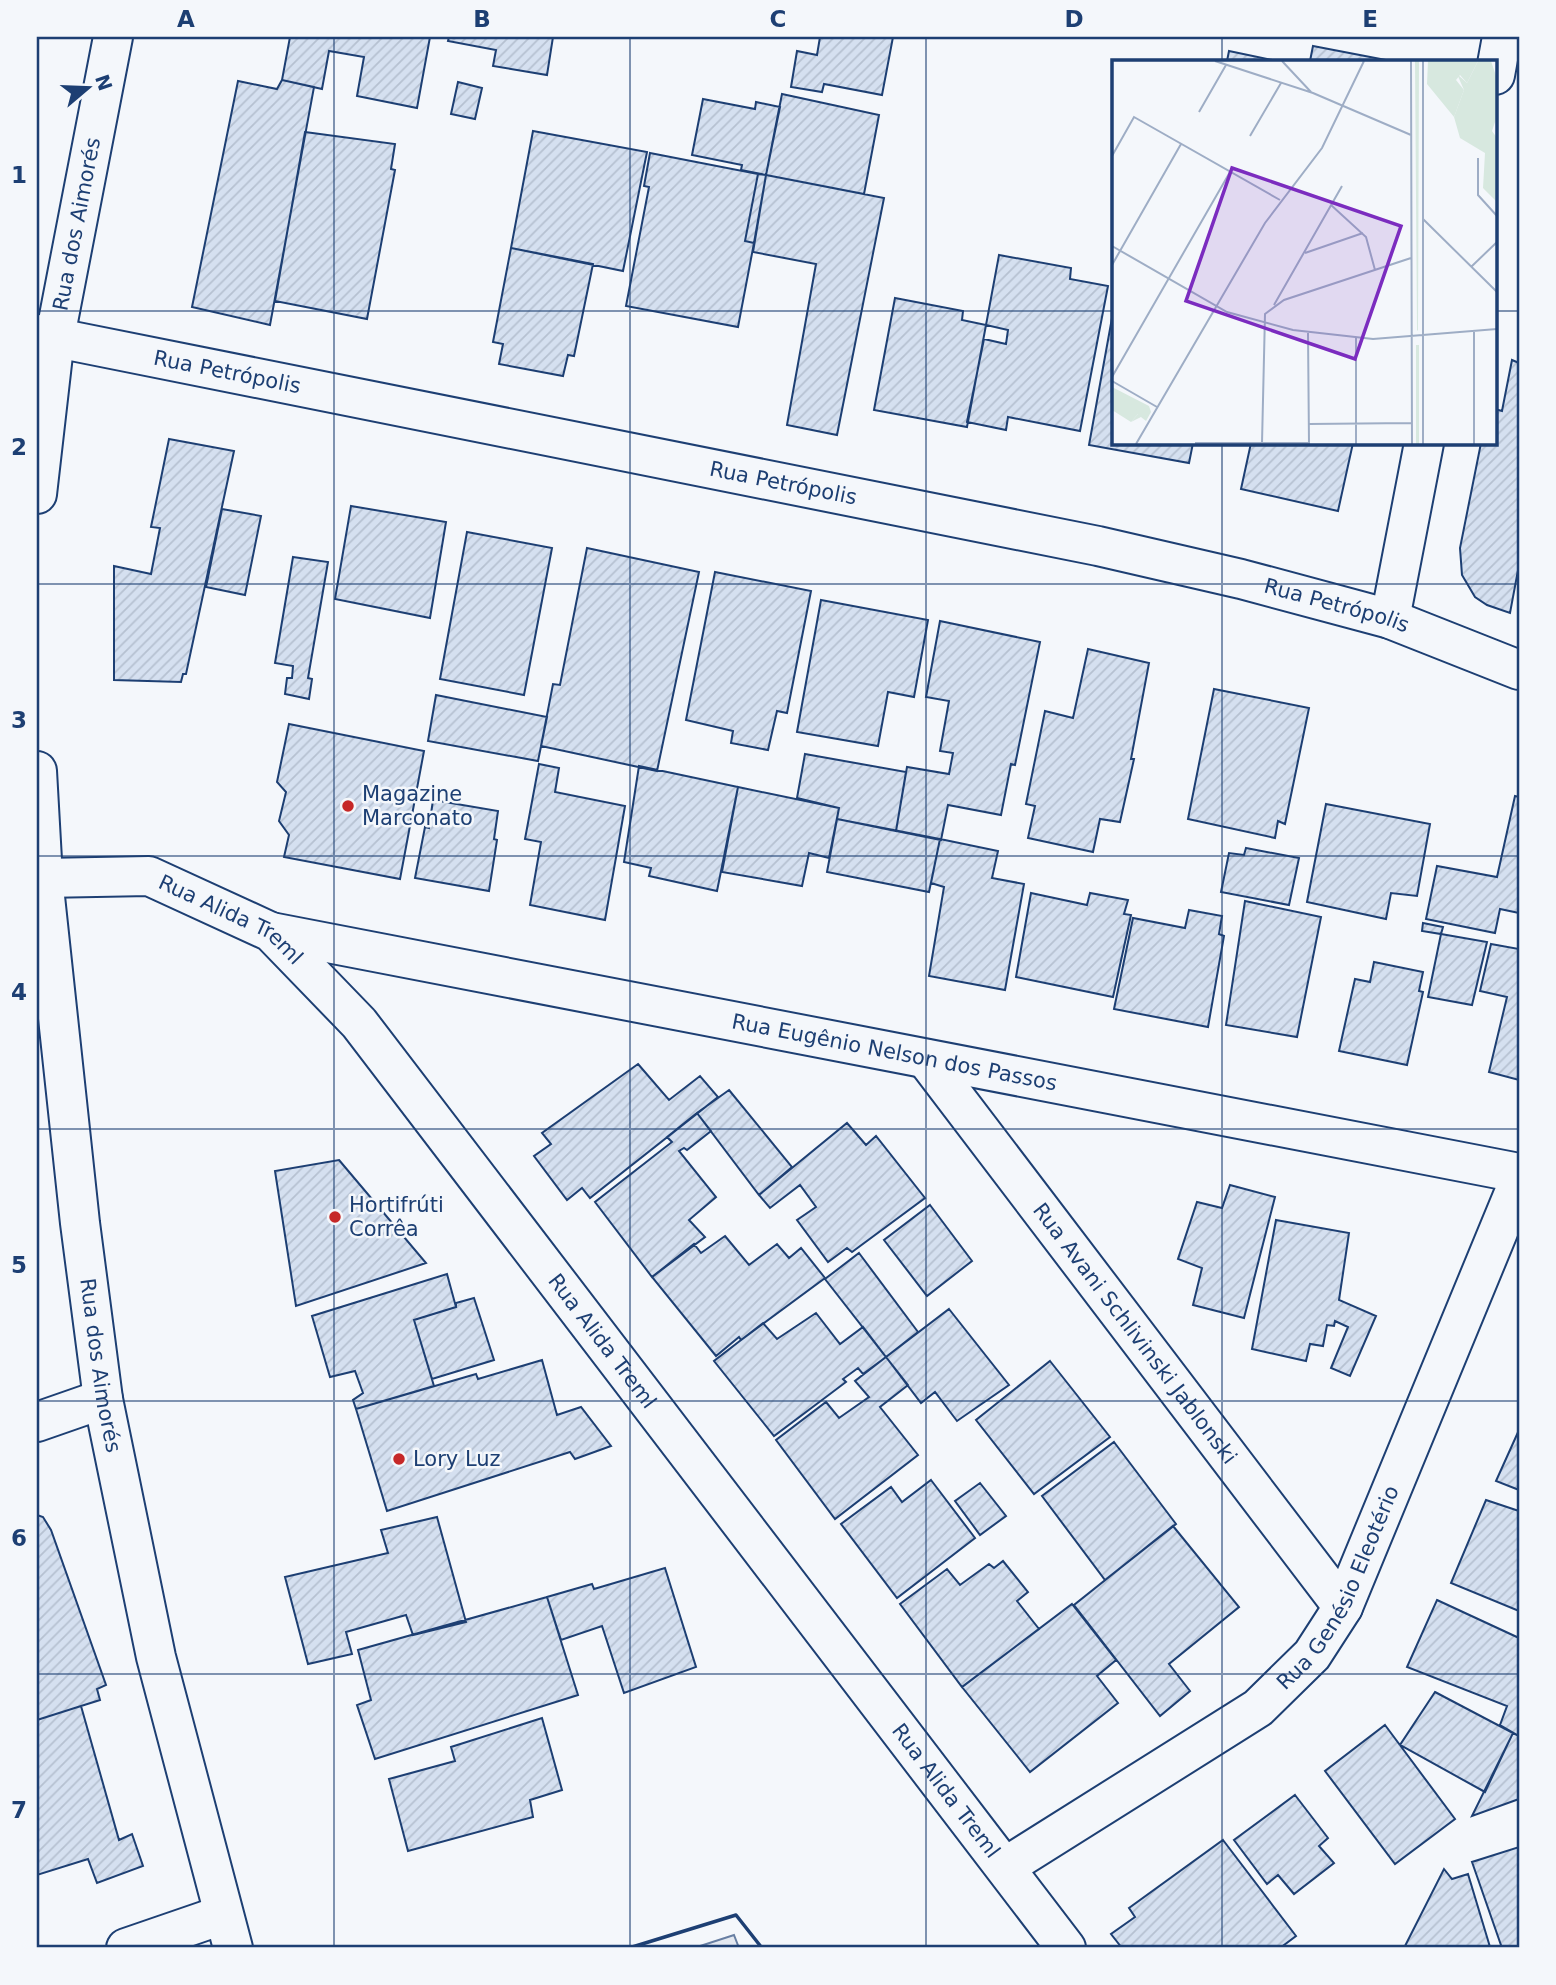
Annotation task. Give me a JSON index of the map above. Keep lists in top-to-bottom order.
{
  "streets": {
    "street": [
      "Rua dos Aimorés",
      "Rua Petrópolis",
      "Rua Alida Treml",
      "Rua Eugênio Nelson dos Passos",
      "Rua Avani Schlivinski Jablonski",
      "Rua Genésio Eleotério"
    ]
  },
  "crossings": [
    ["Rua dos Aimorés", "Rua Petrópolis"],
    ["Rua dos Aimorés", "Rua Alida Treml"],
    ["Rua Alida Treml", "Rua Eugênio Nelson dos Passos"],
    ["Rua Alida Treml", "Rua Genésio Eleotério"],
    ["Rua Eugênio Nelson dos Passos", "Rua Avani Schlivinski Jablonski"],
    ["Rua Avani Schlivinski Jablonski", "Rua Genésio Eleotério"]
  ],
  "places": ["Magazine Marconato", "Hortifrúti Corrêa", "Lory Luz"],
  "north": "right",
  "grid": {
    "columns": [
      "A",
      "B",
      "C",
      "D",
      "E"
    ],
    "rows": [
      "1",
      "2",
      "3",
      "4",
      "5",
      "6",
      "7"
    ]
  }
}
